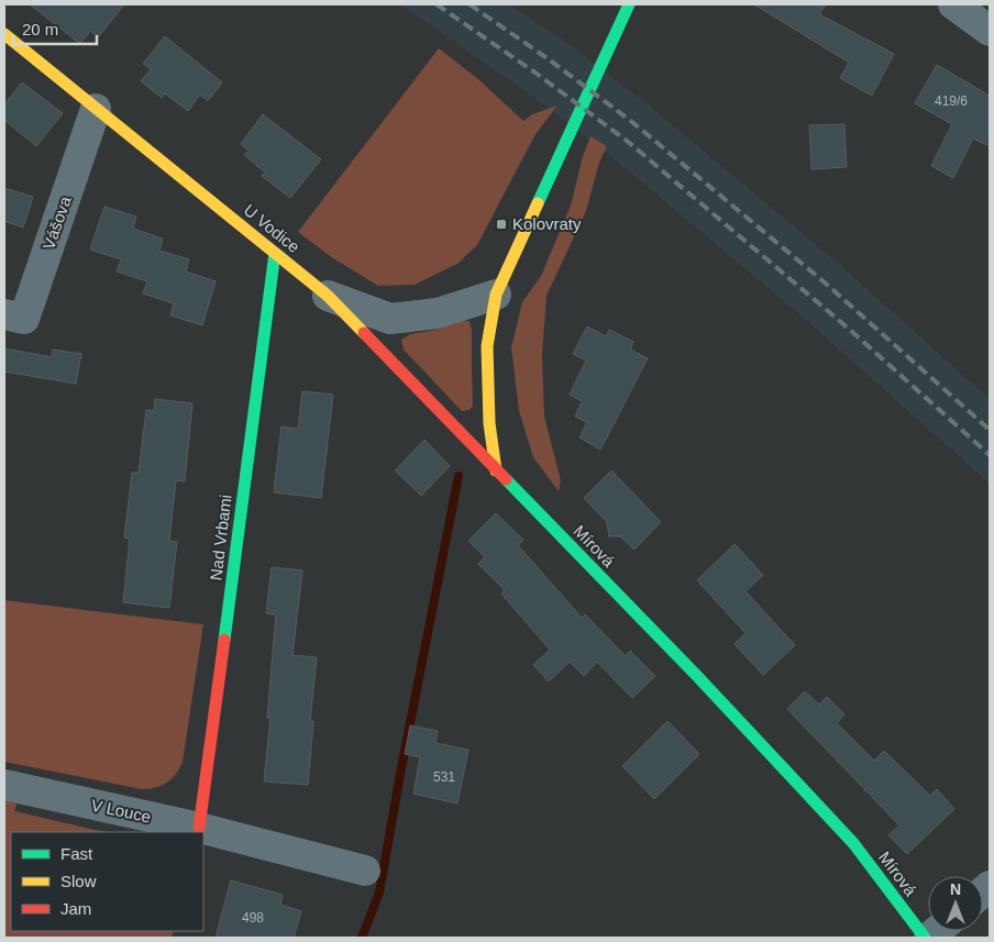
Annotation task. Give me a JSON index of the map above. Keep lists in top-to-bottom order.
{
  "streets": {
    "street": [
      "Vášova",
      "U Vodice",
      "Nad Vrbami",
      "Mírová",
      "V Louce"
    ]
  },
  "crossings": [
    ["Vášova", "U Vodice"],
    ["U Vodice", "Nad Vrbami"],
    ["U Vodice", "Mírová"],
    ["Nad Vrbami", "V Louce"]
  ],
  "places": {
    "transit": ["Kolovraty"]
  },
  "house_numbers": ["419/6", "531", "498"],
  "legend": ["Fast", "Slow", "Jam"],
  "scale_bar": "20 m",
  "north": "top"
}
